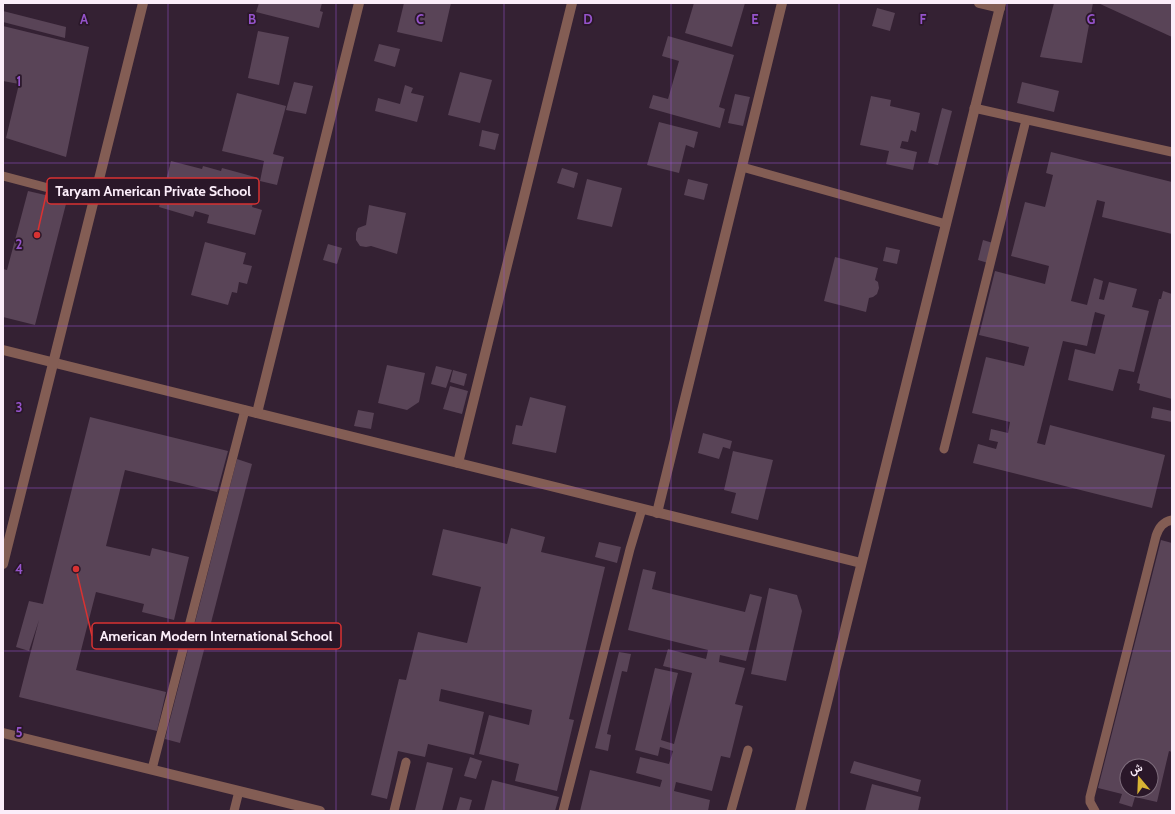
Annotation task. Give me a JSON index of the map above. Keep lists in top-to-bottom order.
{
  "places": ["Taryam American Private School", "American Modern International School"],
  "north": "top",
  "grid": {
    "columns": [
      "A",
      "B",
      "C",
      "D",
      "E",
      "F",
      "G"
    ],
    "rows": [
      "1",
      "2",
      "3",
      "4",
      "5"
    ]
  }
}
